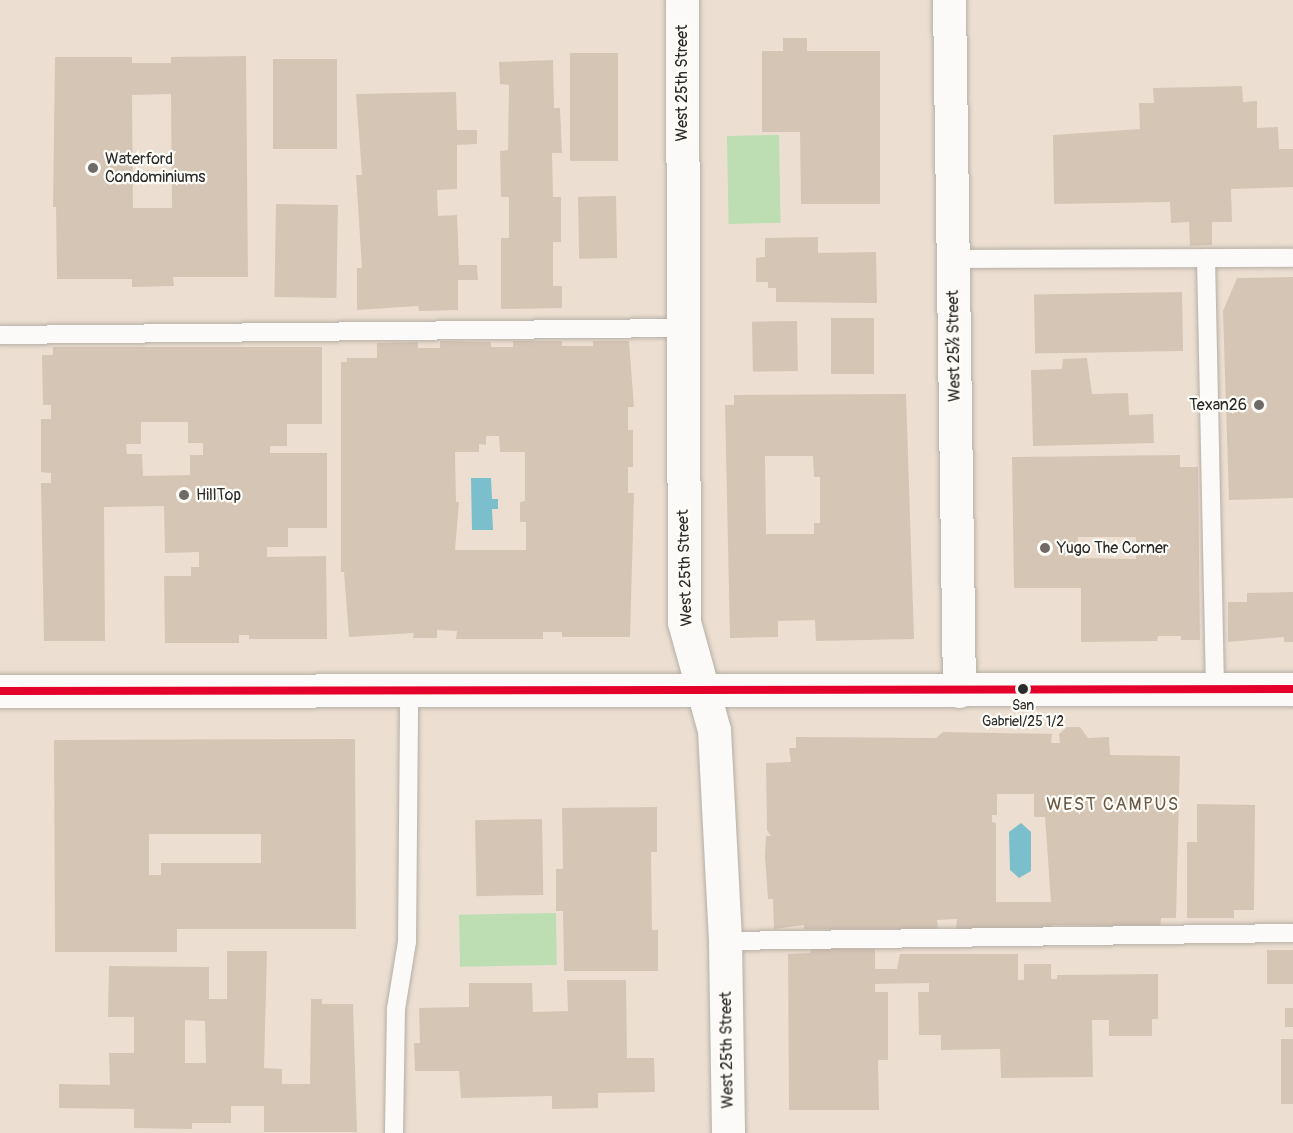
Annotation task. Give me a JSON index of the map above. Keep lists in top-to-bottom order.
{
  "streets": {
    "street": ["West 25th Street", "West 25½ Street"]
  },
  "districts": ["WEST CAMPUS"],
  "places": [
    "Waterford Condominiums",
    "Texan26",
    "HillTop",
    "Yugo The Corner",
    "San Gabriel/25 1/2"
  ]
}
